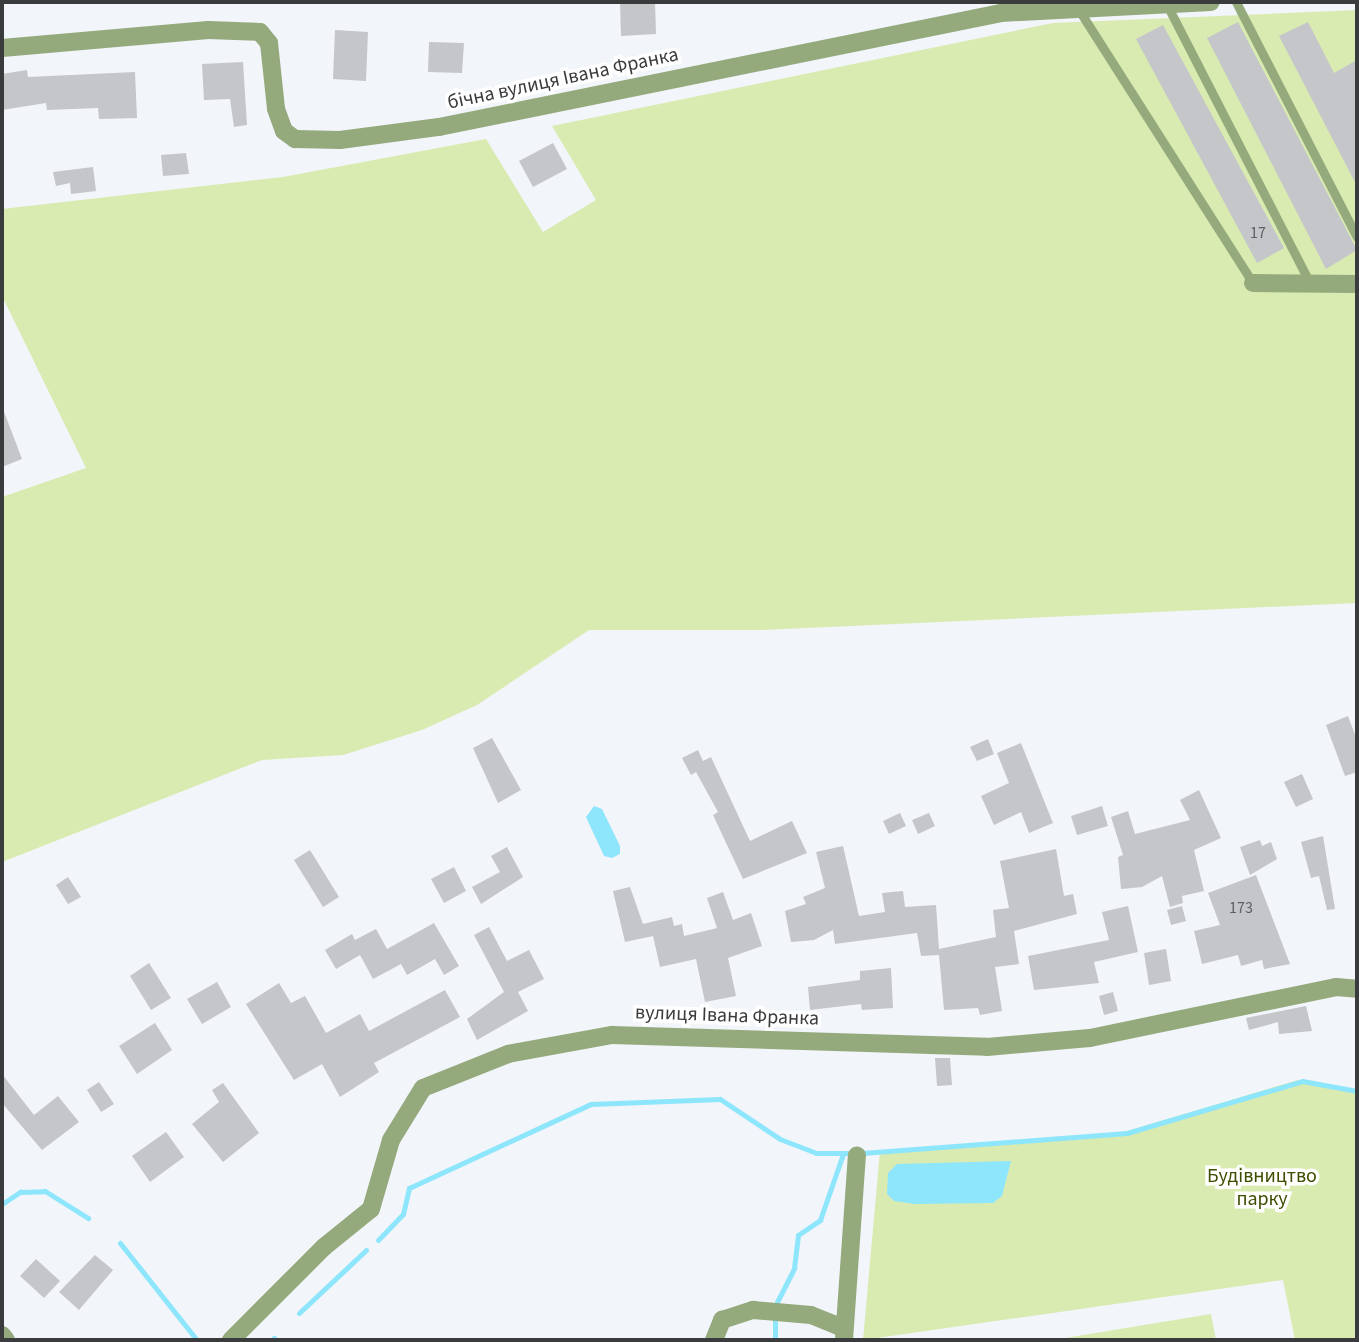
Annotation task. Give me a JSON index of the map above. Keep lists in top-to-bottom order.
{
  "streets": {
    "street": ["бічна вулиця Івана Франка", "вулиця Івана Франка"]
  },
  "parks": ["Будівництво парку"],
  "house_numbers": ["17", "173"]
}
